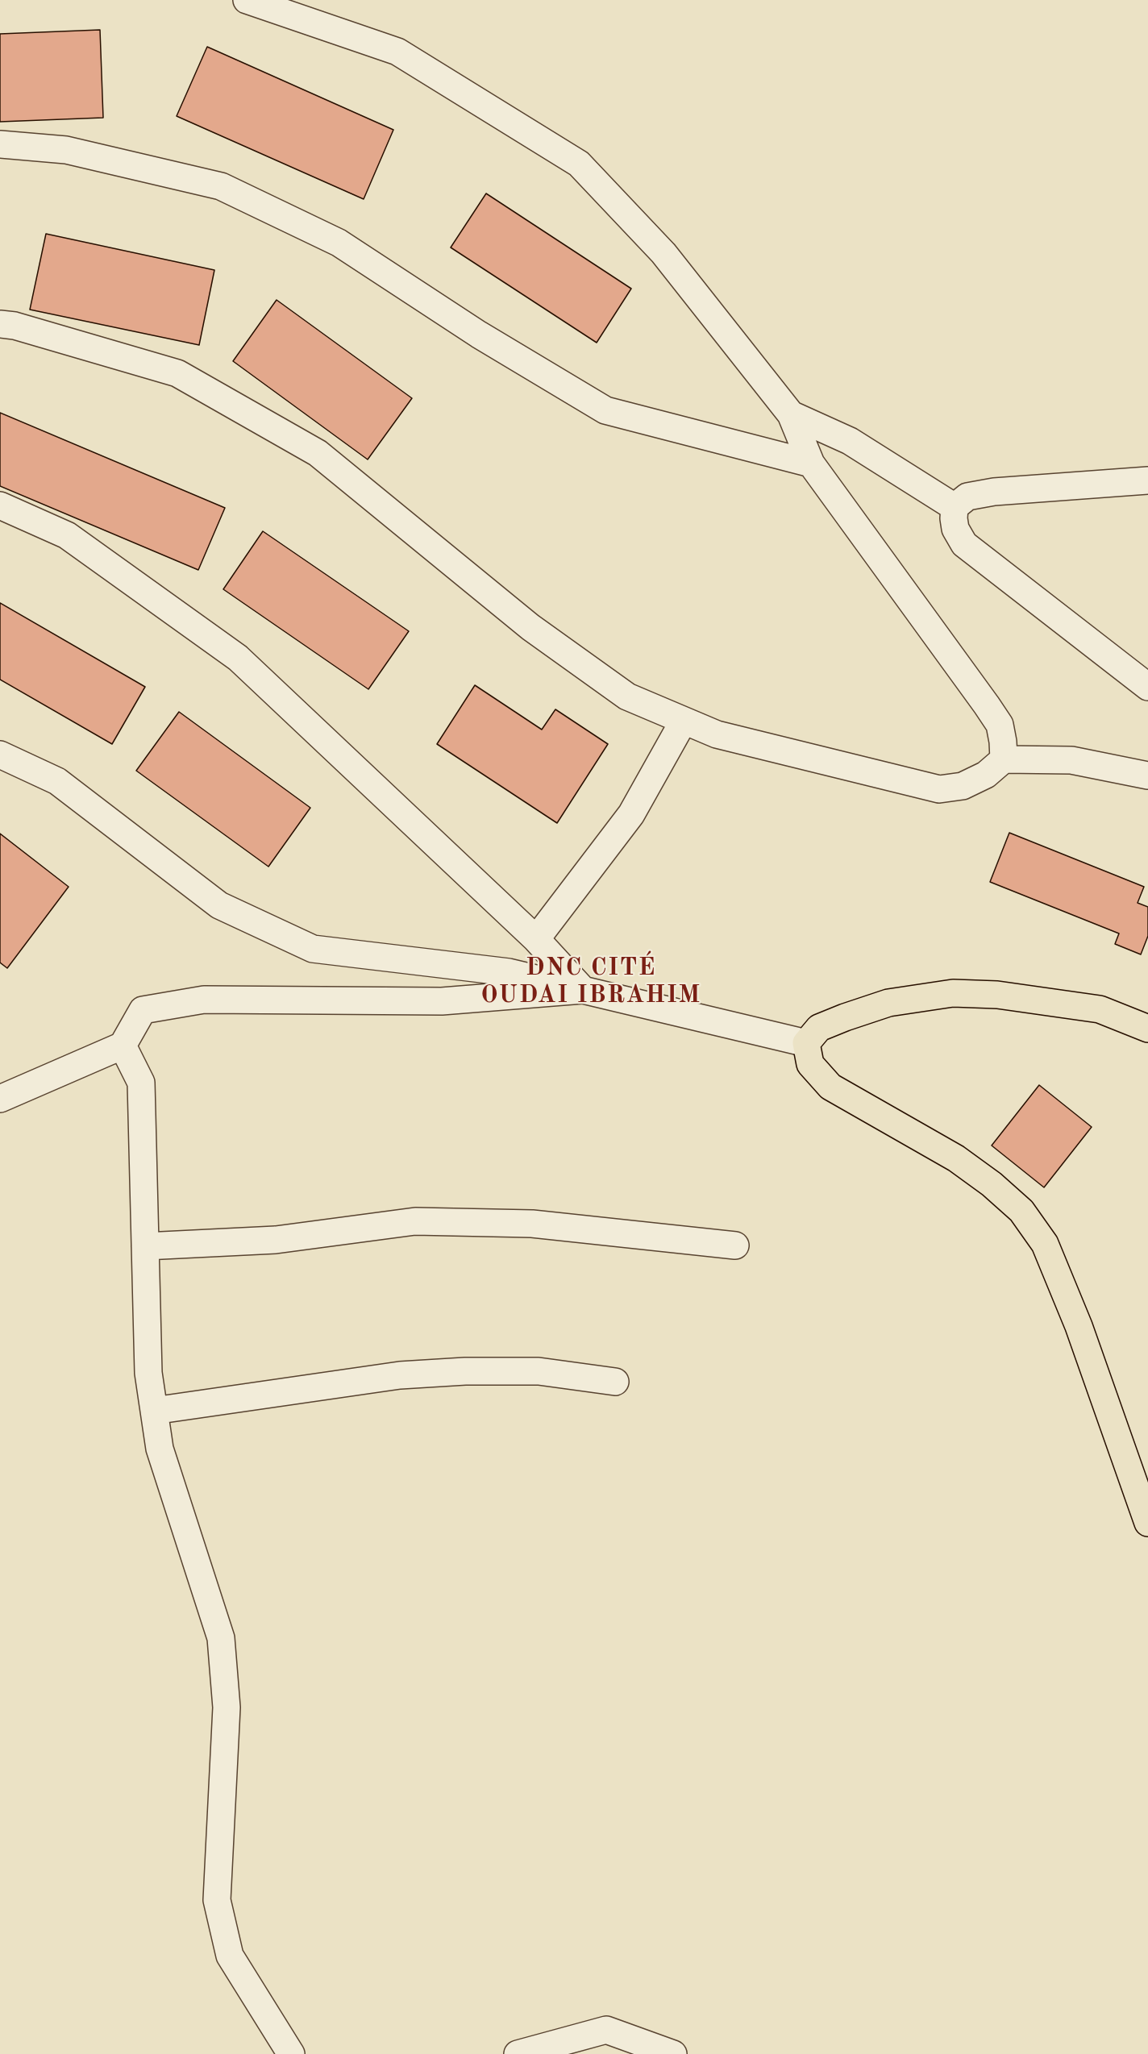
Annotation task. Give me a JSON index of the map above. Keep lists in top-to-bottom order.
{
  "districts": ["DNC CITÉ OUDAI IBRAHIM"]
}
